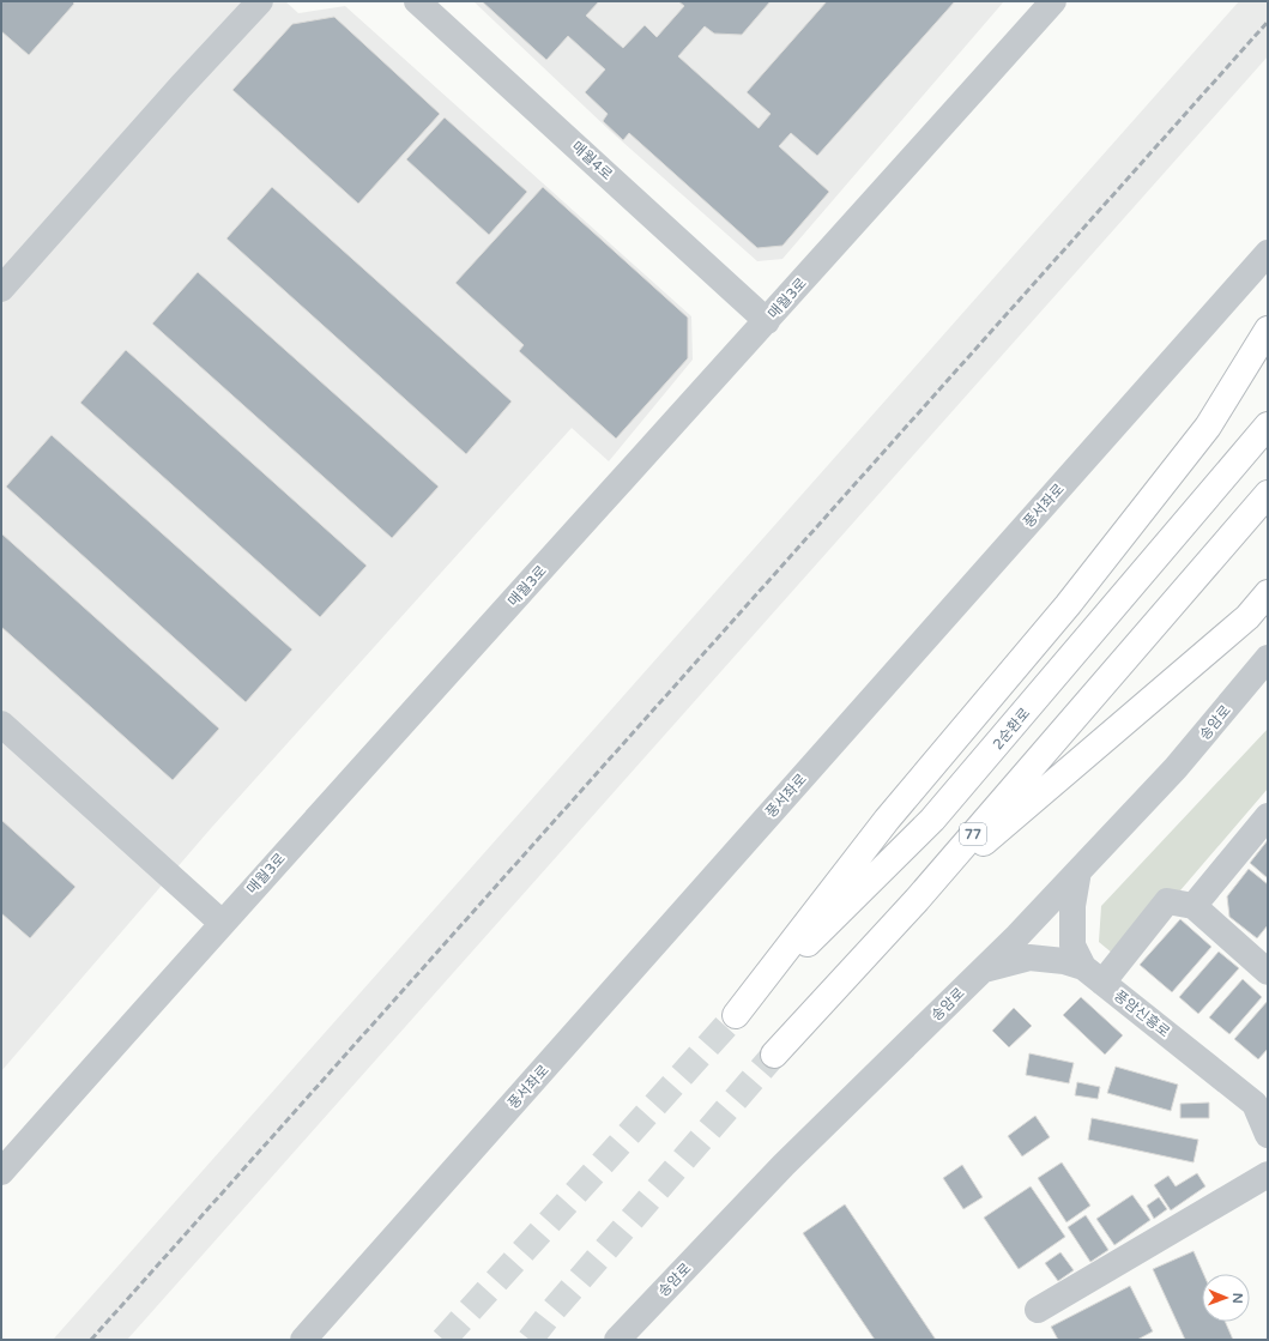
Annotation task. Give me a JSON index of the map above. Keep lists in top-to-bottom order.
{
  "streets": {
    "highway": ["2순환로", "77"],
    "street": [
      "매월4로",
      "매월3로",
      "풍서좌로",
      "송암로",
      "풍암신흥로"
    ]
  },
  "crossings": [
    ["매월4로", "매월3로"],
    ["송암로", "풍암신흥로"]
  ],
  "north": "right"
}
